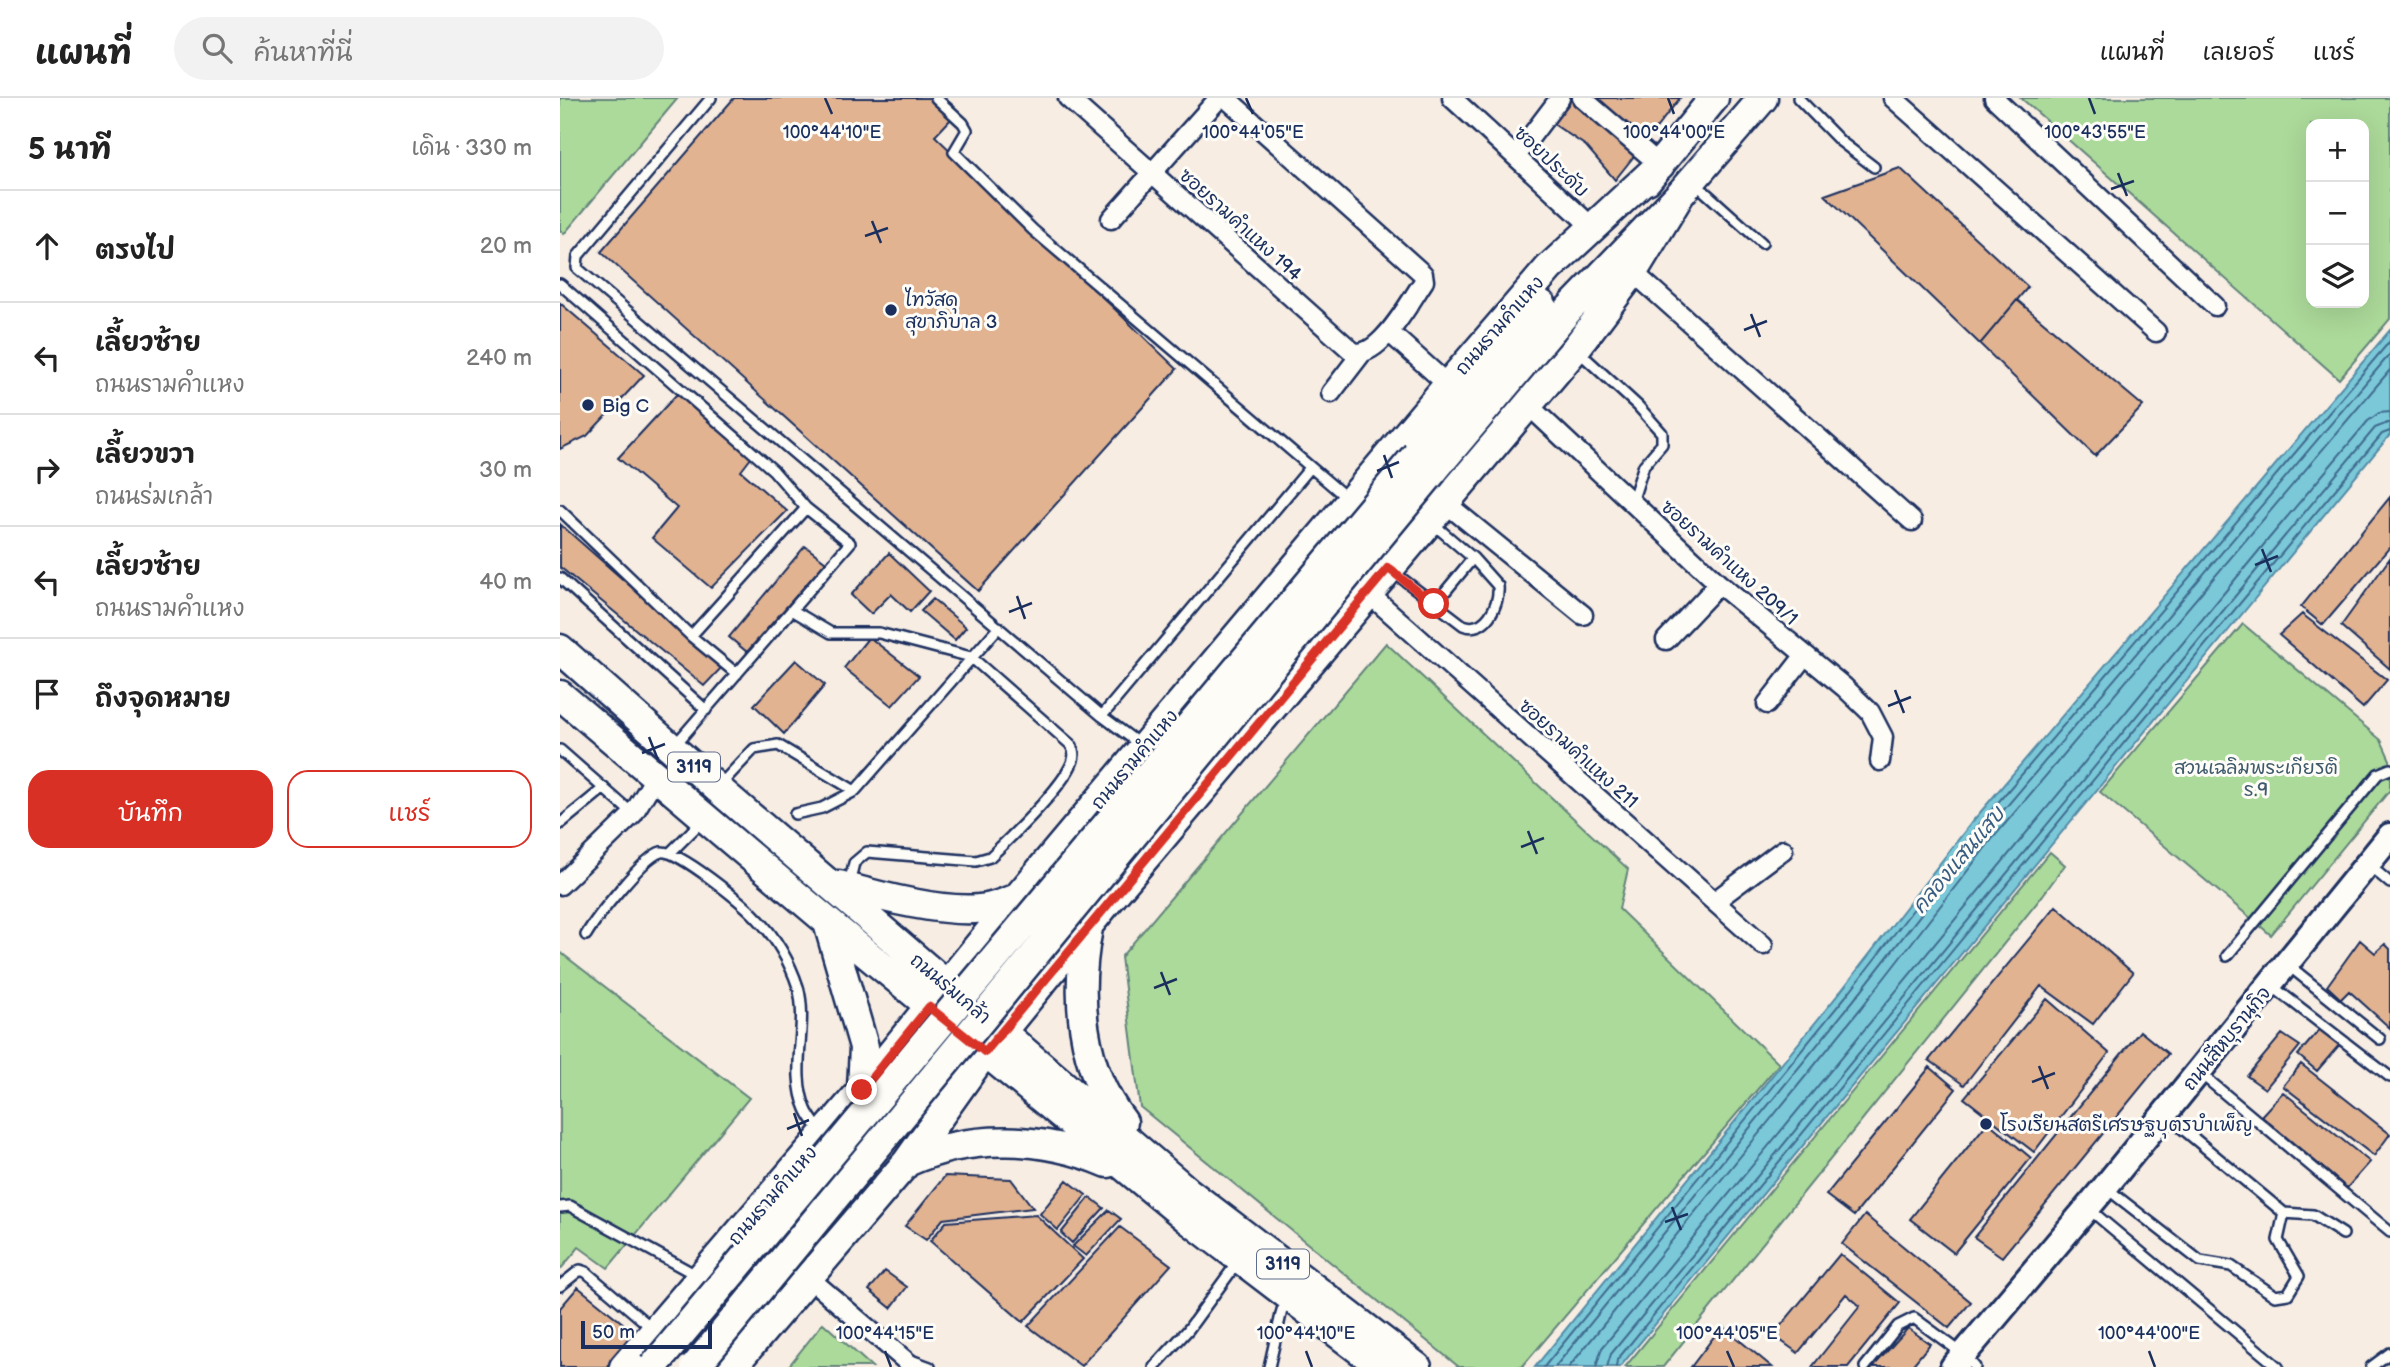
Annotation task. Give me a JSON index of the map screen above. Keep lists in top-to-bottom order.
{
  "streets": {
    "main road": [
      "ถนนรามคำแหง",
      "3119",
      "ถนนร่มเกล้า",
      "ถนนสีหบุรานุกิจ"
    ],
    "street": [
      "ซอยประดับ",
      "ซอยรามคำแหง 194",
      "ซอยรามคำแหง 209/1",
      "ซอยรามคำแหง 211"
    ]
  },
  "crossings": [
    ["ซอยประดับ", "ถนนรามคำแหง"],
    ["ถนนรามคำแหง", "ซอยรามคำแหง 209/1"],
    ["ถนนรามคำแหง", "ซอยรามคำแหง 211"],
    ["ถนนรามคำแหง", "ถนนร่มเกล้า"]
  ],
  "water": ["คลองแสนแสบ"],
  "parks": ["สวนเฉลิมพระเกียรติ ร.9"],
  "places": ["ไทวัสดุ สุขาภิบาล 3", "Big C", "โรงเรียนสตรีเศรษฐบุตรบำเพ็ญ"],
  "scale_bar": "50 m",
  "page": {
    "header": "แผนที่",
    "search": "ค้นหาที่นี่",
    "nav": ["แผนที่", "เลเยอร์", "แชร์"],
    "heading": ["5 นาที", "เดิน · 330 m"],
    "map_buttons": ["+", "−"],
    "list": [
      ["ตรงไป", "20 m"],
      ["เลี้ยวซ้าย", "ถนนรามคำแหง", "240 m"],
      ["เลี้ยวขวา", "ถนนร่มเกล้า", "30 m"],
      ["เลี้ยวซ้าย", "ถนนรามคำแหง", "40 m"],
      "ถึงจุดหมาย"
    ],
    "buttons": ["บันทึก", "แชร์"],
    "scale": "50 m"
  },
  "coordinates": [
    "100°44'10\"E",
    "100°44'05\"E",
    "100°44'00\"E",
    "100°43'55\"E",
    "100°44'15\"E"
  ]
}
